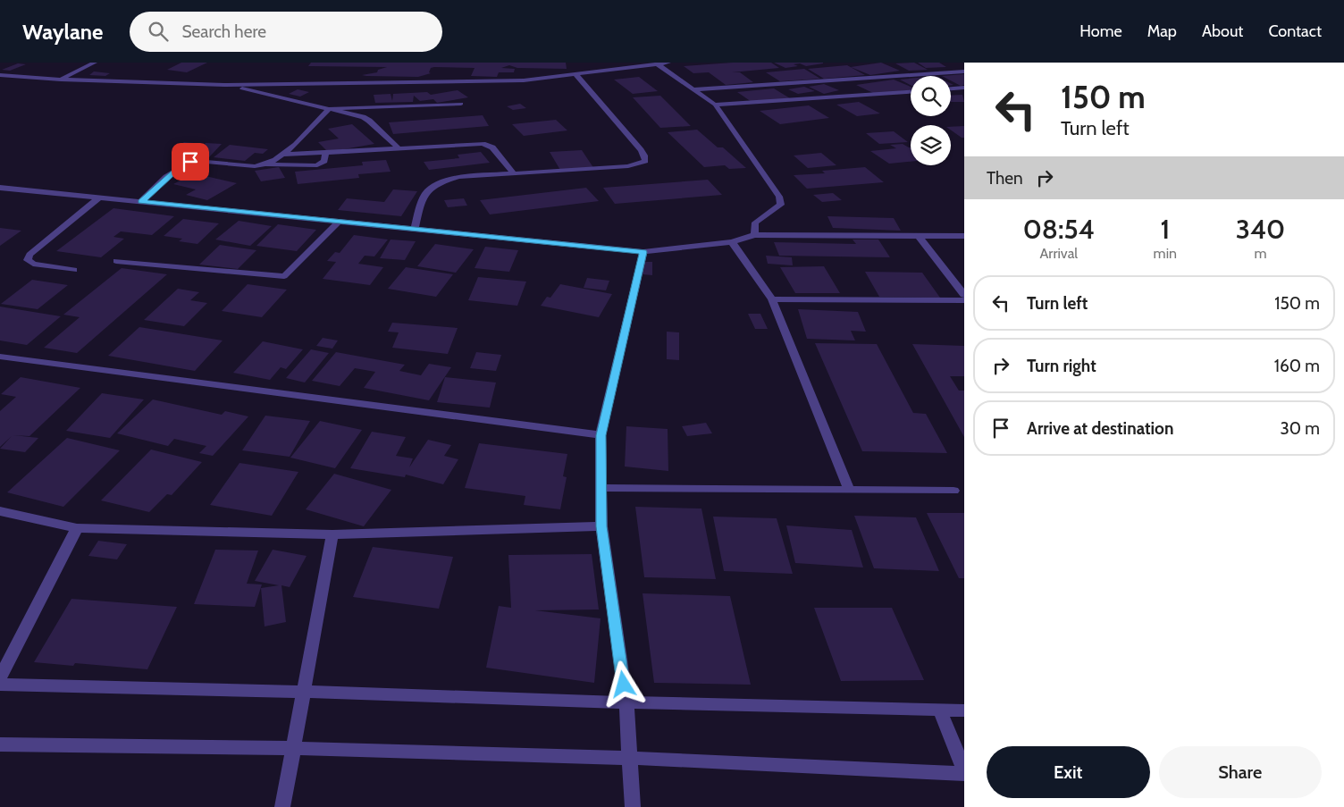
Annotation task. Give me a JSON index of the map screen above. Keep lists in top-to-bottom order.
{
  "page": {
    "header": "Waylane",
    "search": "Search here",
    "nav": [
      "Home",
      "Map",
      "About",
      "Contact"
    ],
    "turn": ["150 m", "Turn left"],
    "then": "Then",
    "eta": [
      "08:54",
      "Arrival",
      "1",
      "min",
      "340",
      "m"
    ],
    "list": [
      {
        "name": "Turn left",
        "value": "150 m"
      },
      {
        "name": "Turn right",
        "value": "160 m"
      },
      {
        "name": "Arrive at destination",
        "value": "30 m"
      }
    ],
    "buttons": ["Exit", "Share"]
  }
}
